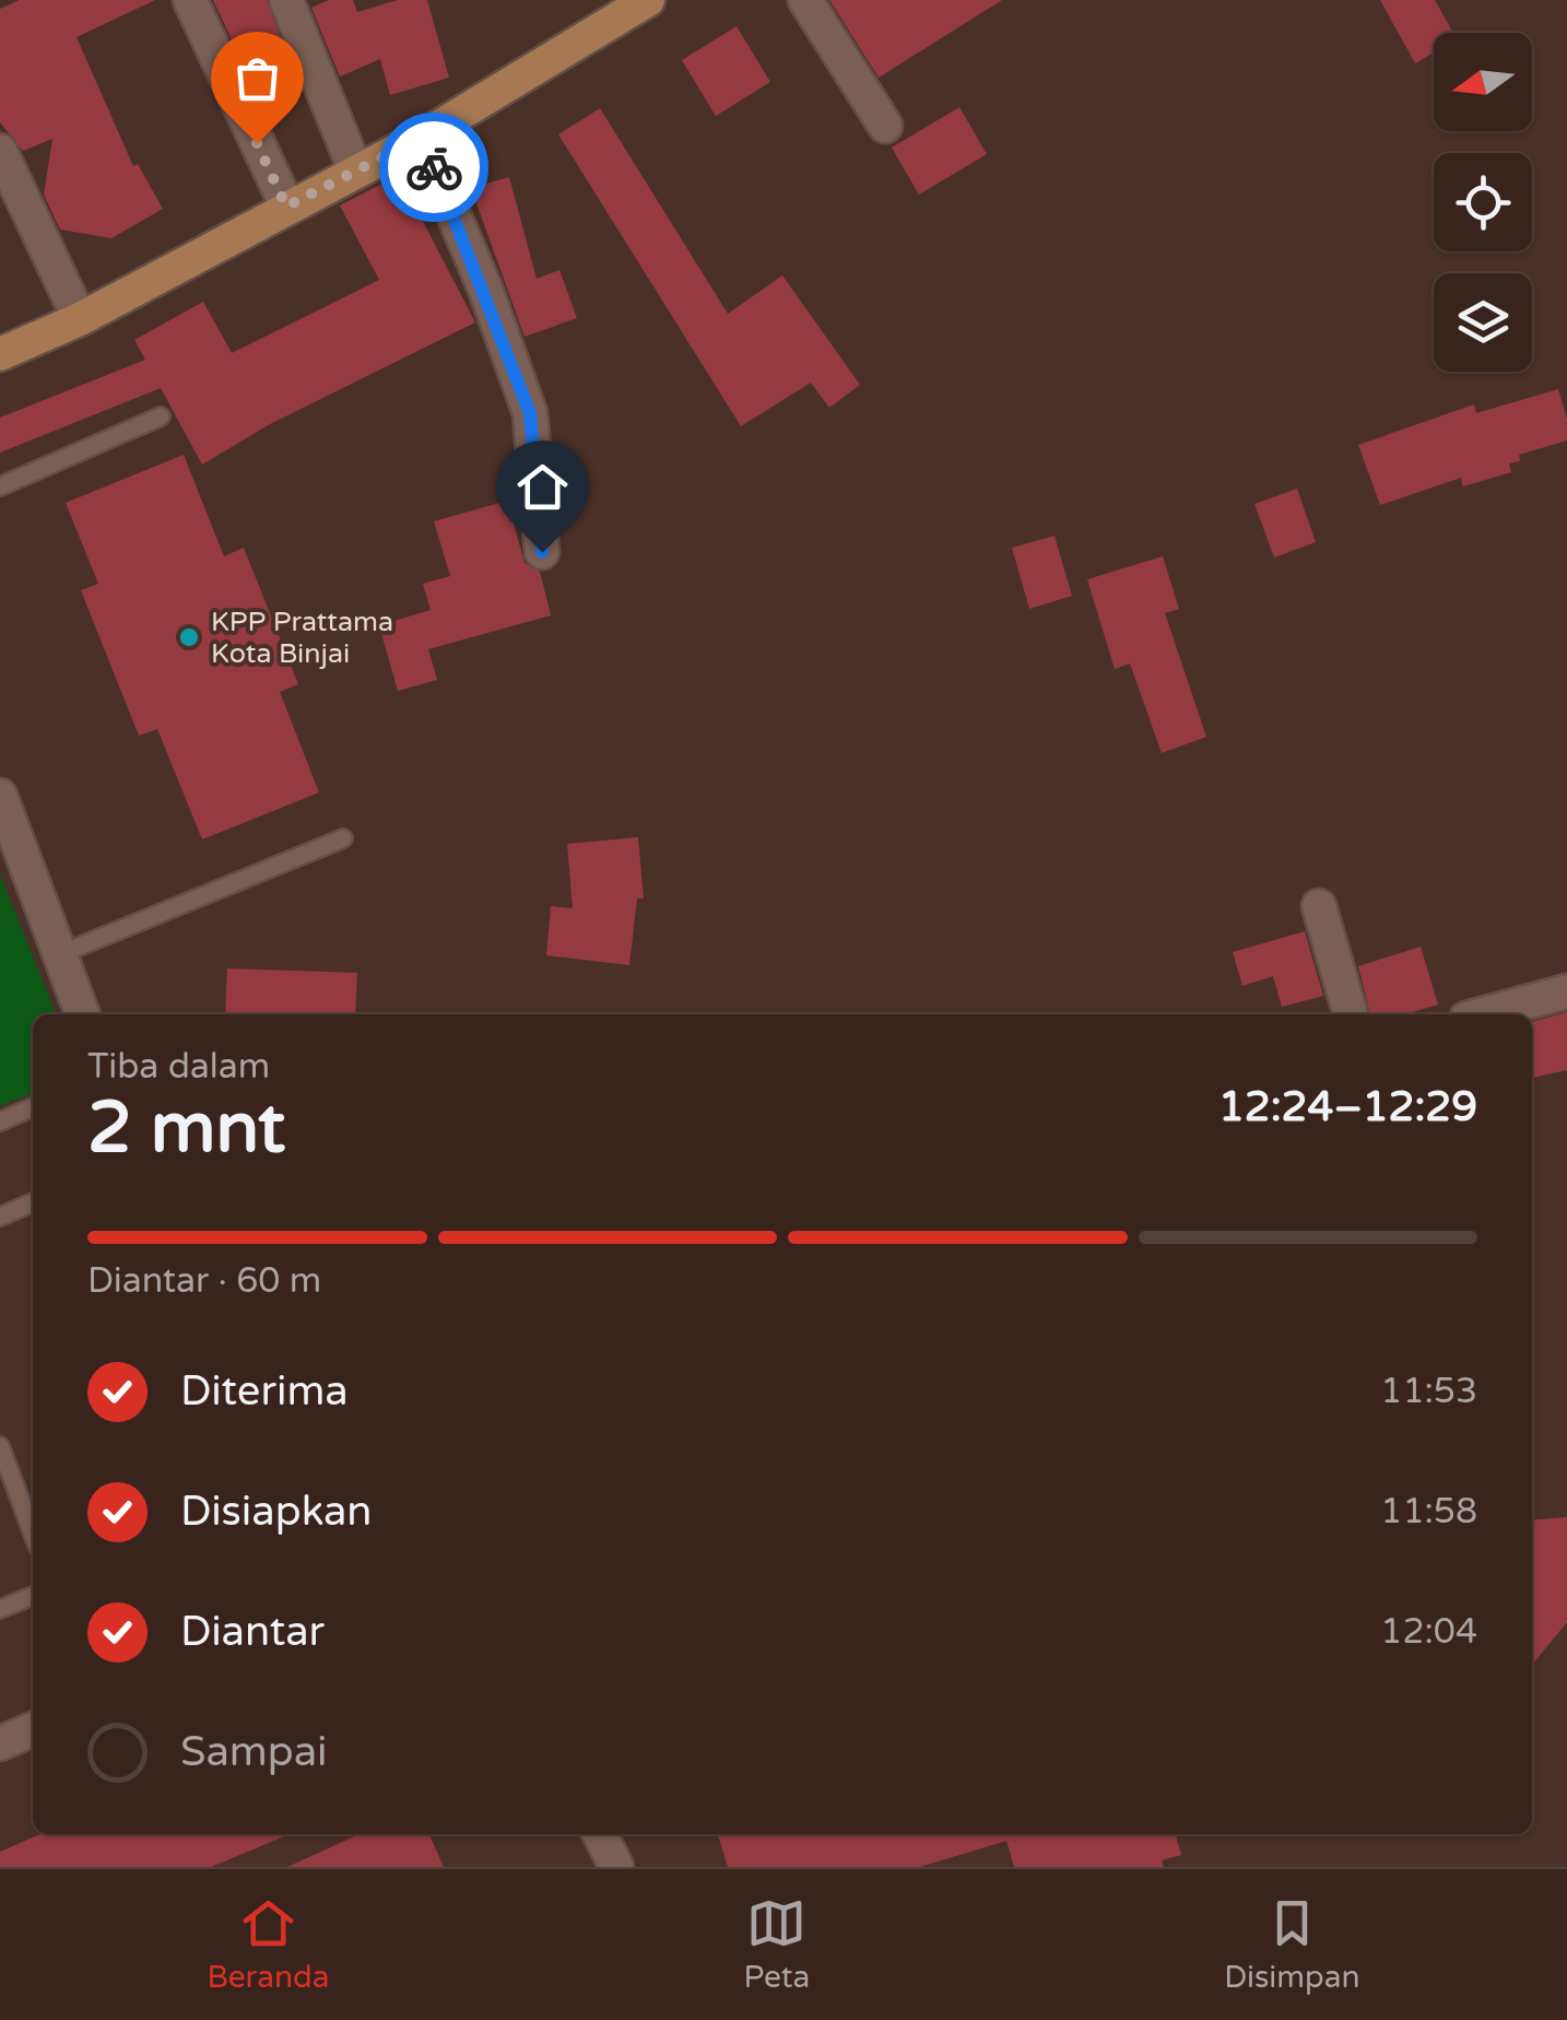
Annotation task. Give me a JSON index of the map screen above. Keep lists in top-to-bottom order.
{
  "places": ["KPP Prattama Kota Binjai"],
  "north": "left",
  "page": {
    "heading": ["2 mnt", "Tiba dalam", "12:24–12:29"],
    "bar": "Diantar · 60 m",
    "list": [
      ["Diterima", "11:53"],
      ["Disiapkan", "11:58"],
      ["Diantar", "12:04"],
      "Sampai"
    ],
    "tabs": ["Beranda", "Peta", "Disimpan"]
  }
}
